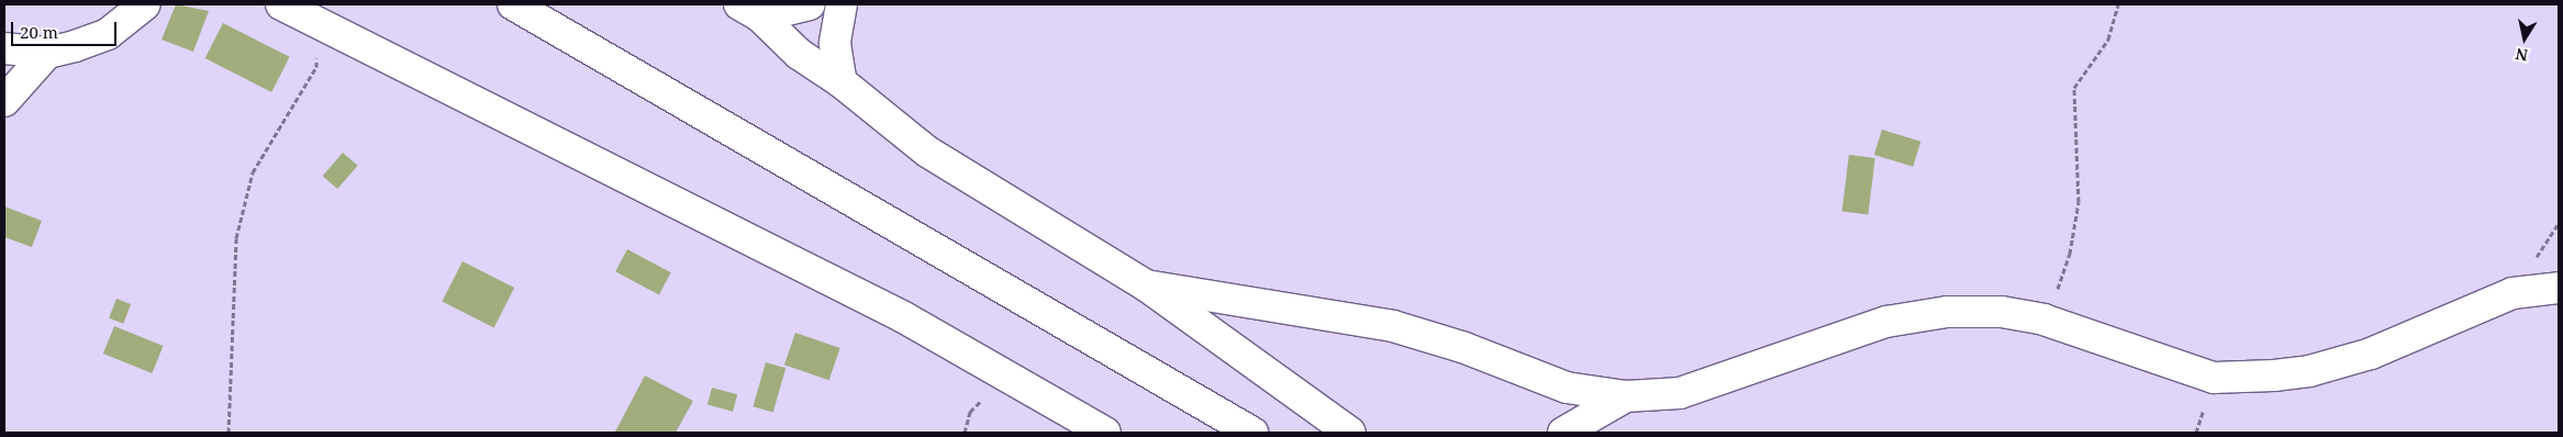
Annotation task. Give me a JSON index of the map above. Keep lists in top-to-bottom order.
{
  "scale_bar": "20 m",
  "north": "bottom"
}
